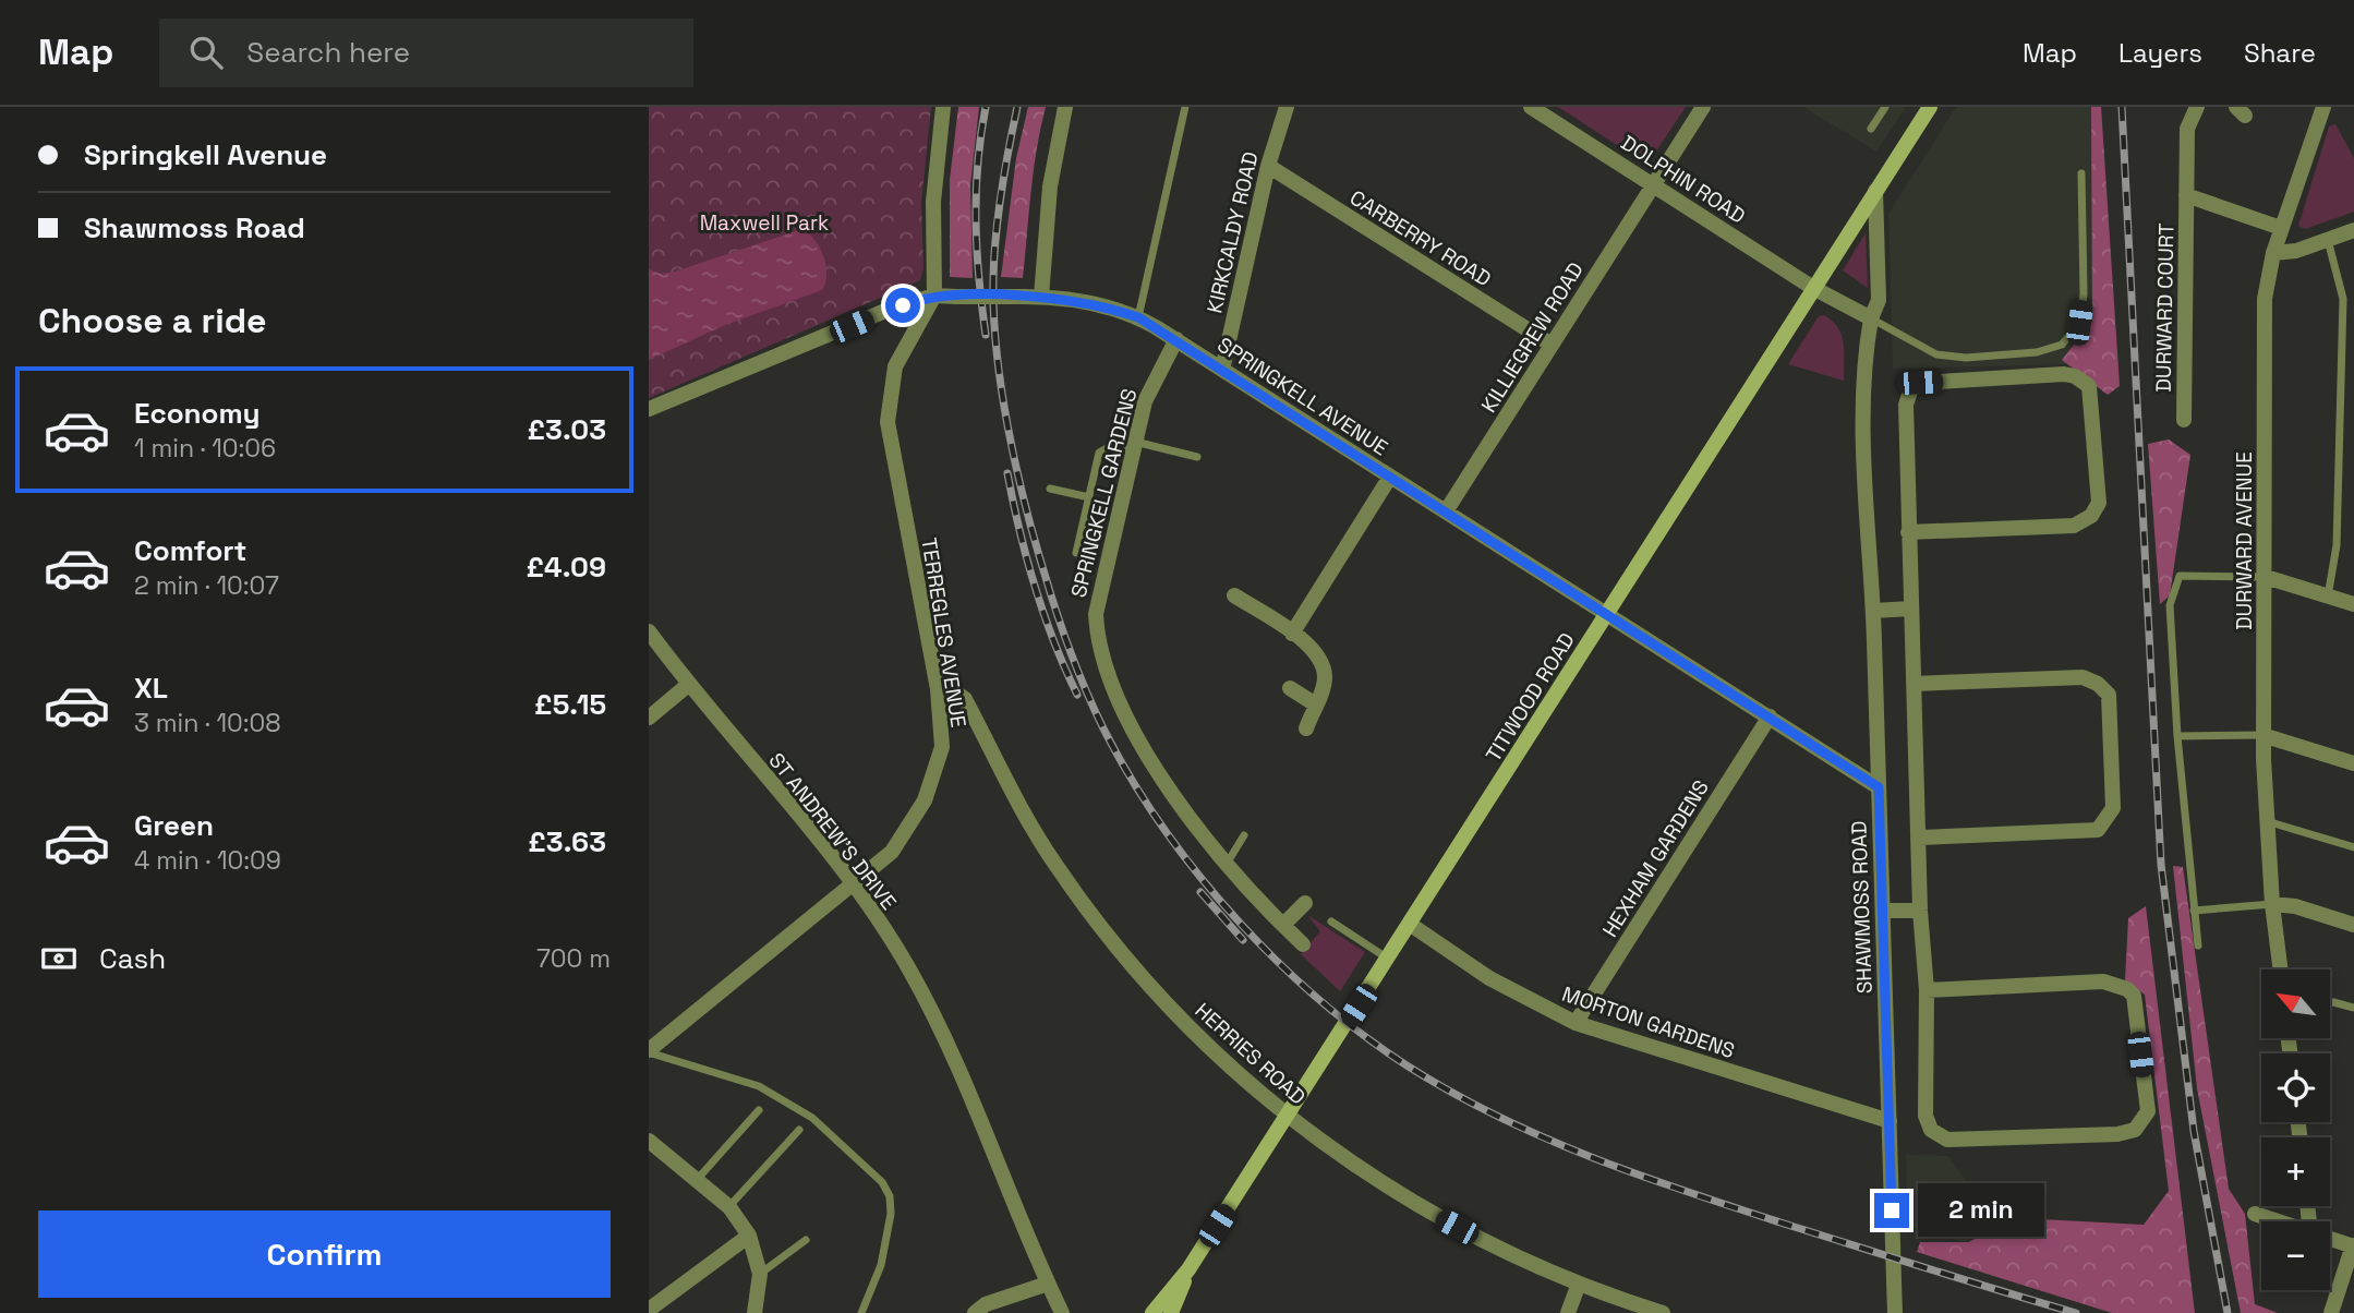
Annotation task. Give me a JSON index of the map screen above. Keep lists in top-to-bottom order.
{
  "streets": {
    "main road": ["TITWOOD ROAD"],
    "street": [
      "DOLPHIN ROAD",
      "KIRKCALDY ROAD",
      "CARBERRY ROAD",
      "DURWARD COURT",
      "KILLIEGREW ROAD",
      "SPRINGKELL AVENUE",
      "SPRINGKELL GARDENS",
      "DURWARD AVENUE",
      "TERREGLES AVENUE",
      "ST ANDREW'S DRIVE",
      "HEXHAM GARDENS",
      "SHAWMOSS ROAD",
      "MORTON GARDENS",
      "HERRIES ROAD"
    ]
  },
  "crossings": [
    ["DOLPHIN ROAD", "KILLIEGREW ROAD"],
    ["DOLPHIN ROAD", "TITWOOD ROAD"],
    ["KIRKCALDY ROAD", "CARBERRY ROAD"],
    ["KIRKCALDY ROAD", "SPRINGKELL AVENUE"],
    ["CARBERRY ROAD", "KILLIEGREW ROAD"],
    ["DURWARD COURT", "DURWARD AVENUE"],
    ["KILLIEGREW ROAD", "SPRINGKELL AVENUE"],
    ["SPRINGKELL AVENUE", "SPRINGKELL GARDENS"],
    ["SPRINGKELL AVENUE", "TERREGLES AVENUE"],
    ["SPRINGKELL AVENUE", "TITWOOD ROAD"],
    ["SPRINGKELL AVENUE", "HEXHAM GARDENS"],
    ["SPRINGKELL AVENUE", "SHAWMOSS ROAD"],
    ["TERREGLES AVENUE", "ST ANDREW'S DRIVE"],
    ["TERREGLES AVENUE", "HERRIES ROAD"],
    ["TITWOOD ROAD", "SHAWMOSS ROAD"],
    ["TITWOOD ROAD", "MORTON GARDENS"],
    ["TITWOOD ROAD", "HERRIES ROAD"],
    ["HEXHAM GARDENS", "MORTON GARDENS"],
    ["SHAWMOSS ROAD", "MORTON GARDENS"]
  ],
  "parks": ["Maxwell Park"],
  "north": "top left",
  "page": {
    "header": "Map",
    "search": "Search here",
    "nav": ["Map", "Layers", "Share"],
    "banner": ["Springkell Avenue", "Shawmoss Road"],
    "heading": "Choose a ride",
    "list": [
      {
        "name": "Economy",
        "note": "1 min · 10:06",
        "value": "£3.03"
      },
      {
        "name": "Comfort",
        "note": "2 min · 10:07",
        "value": "£4.09"
      },
      {
        "name": "XL",
        "note": "3 min · 10:08",
        "value": "£5.15"
      },
      {
        "name": "Green",
        "note": "4 min · 10:09",
        "value": "£3.63"
      }
    ],
    "pay": ["Cash", "700 m"],
    "map_buttons": ["+", "−"],
    "bubble": "2 min",
    "buttons": "Confirm"
  }
}
